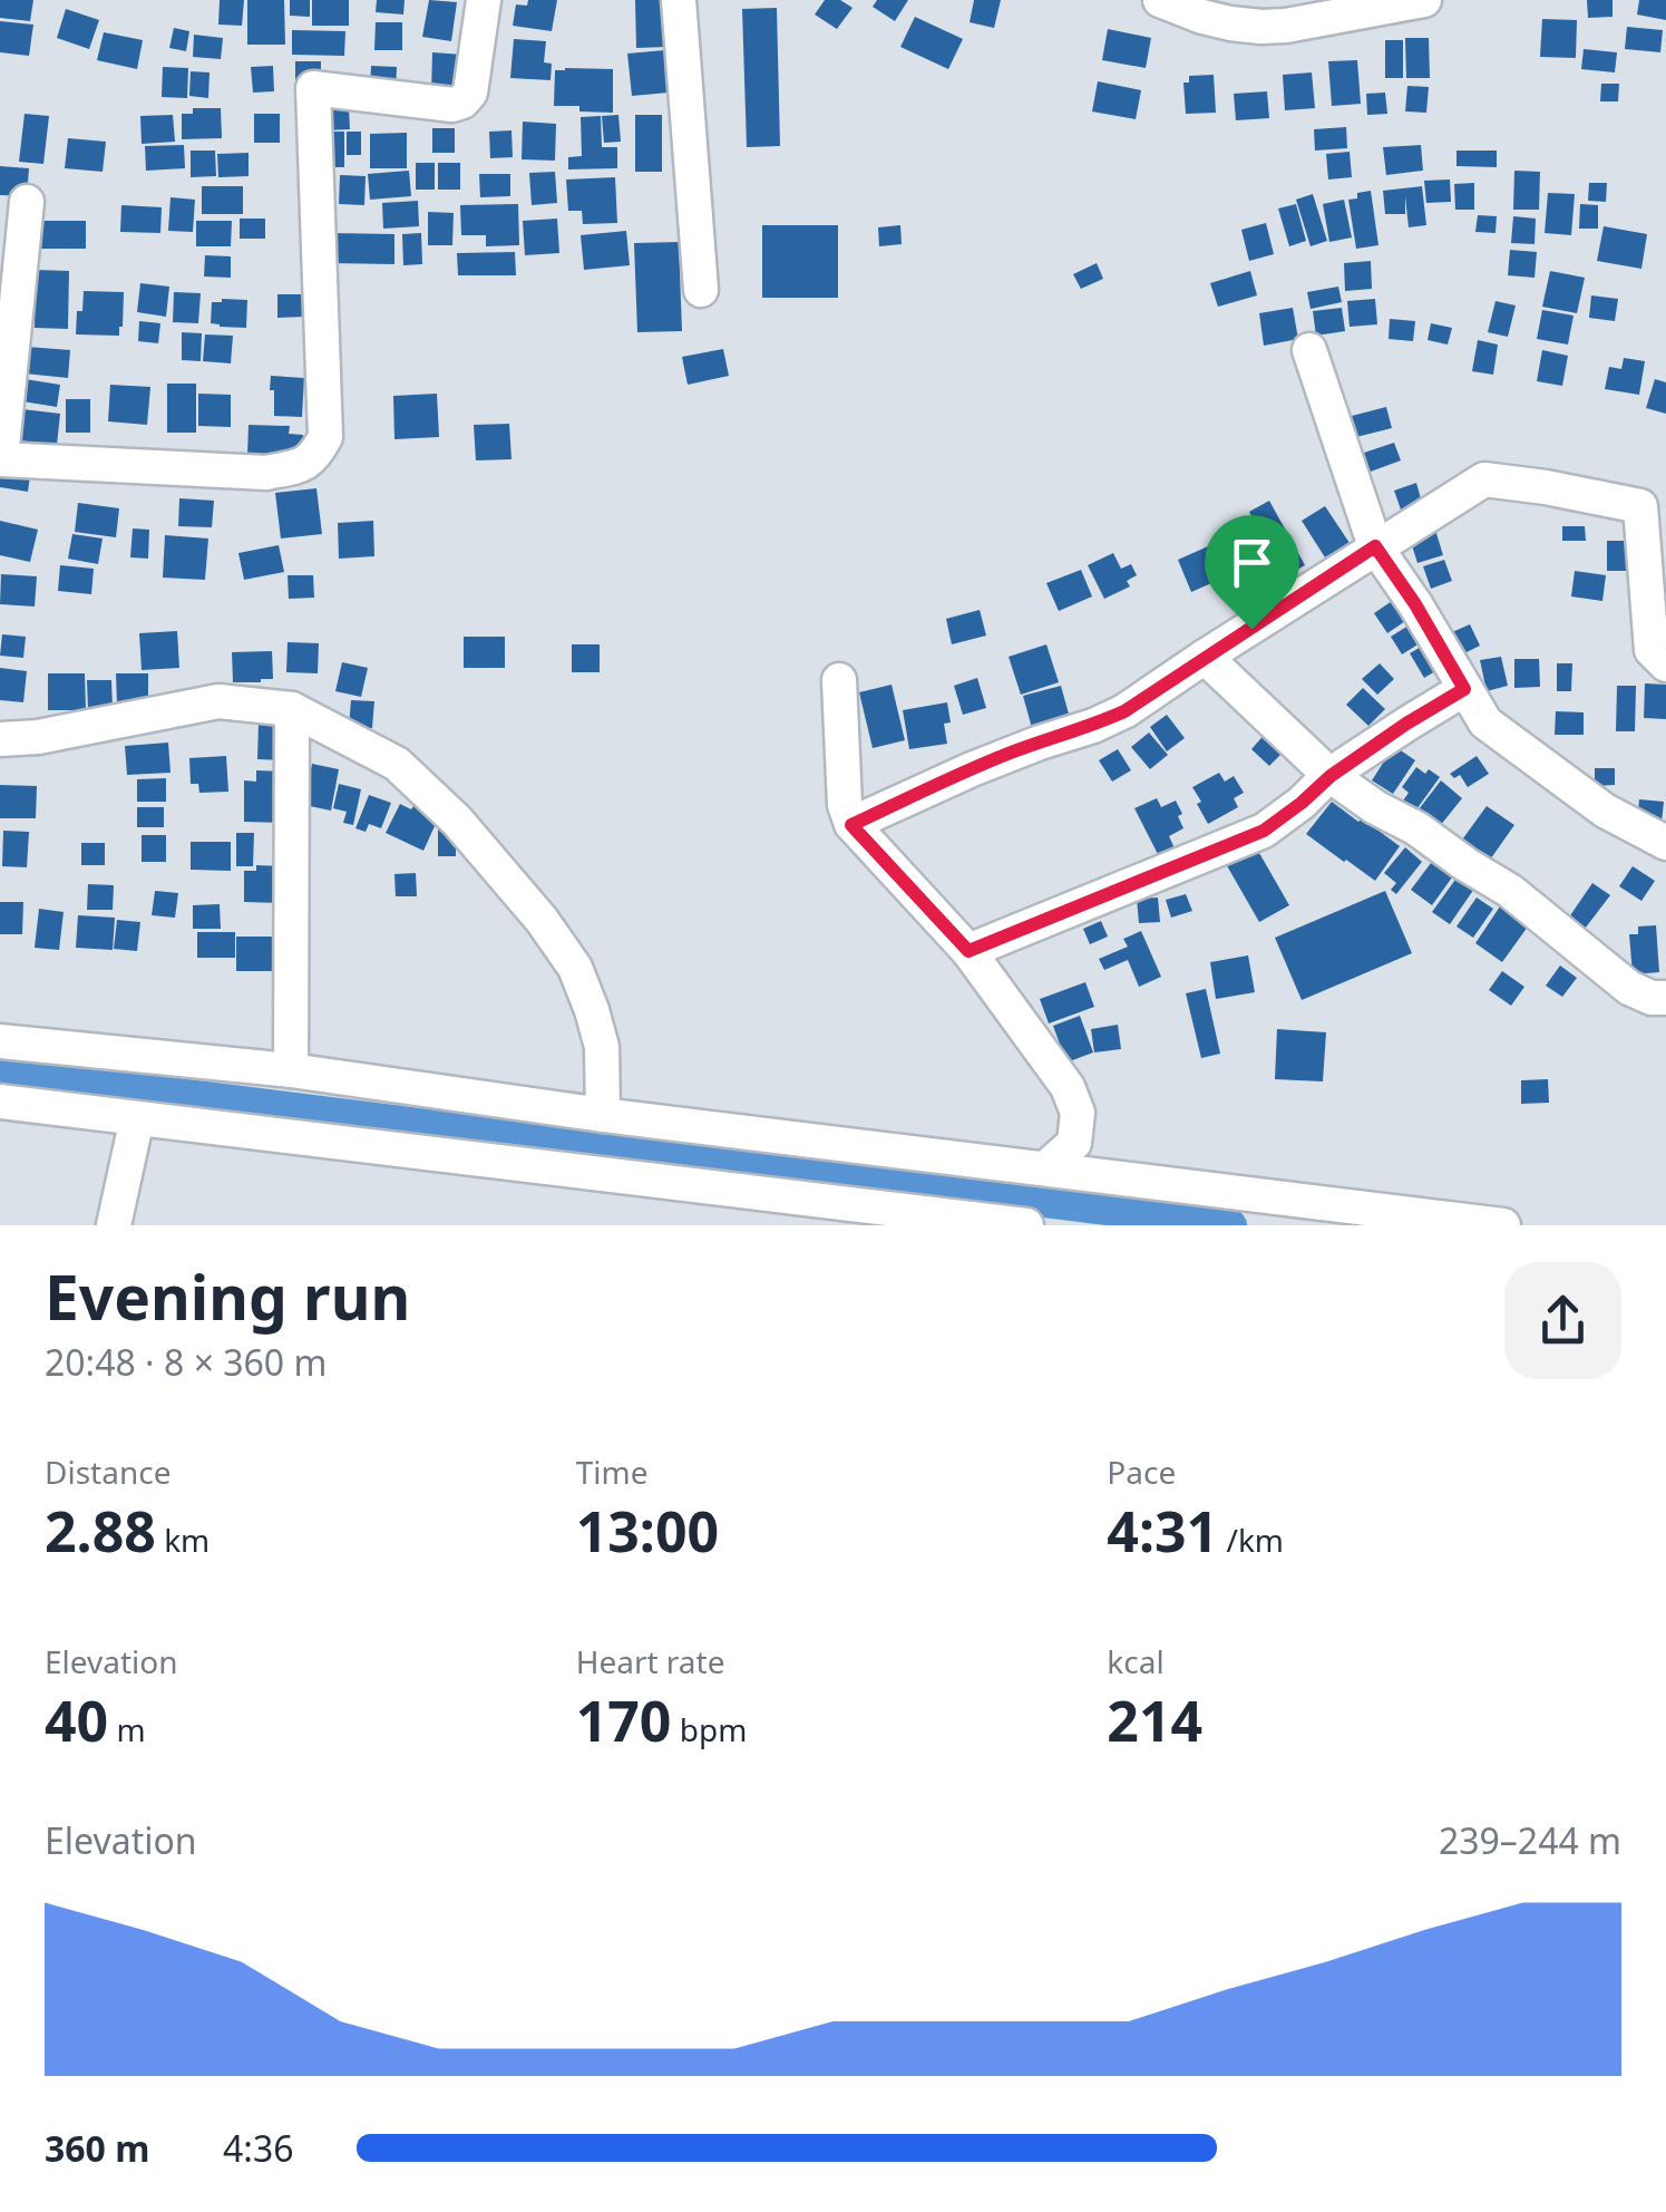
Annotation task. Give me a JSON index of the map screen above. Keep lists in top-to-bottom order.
{
  "page": {
    "heading": ["Evening run", "20:48 · 8 × 360 m"],
    "stats": [
      ["Distance", "2.88 km"],
      ["Time", "13:00"],
      ["Pace", "4:31 /km"],
      ["Elevation", "40 m"],
      ["Heart rate", "170 bpm"],
      ["kcal", "214"]
    ],
    "chart": ["Elevation", "239–244 m"],
    "list": [
      {
        "name": "360 m",
        "note": "4:36"
      }
    ]
  }
}
